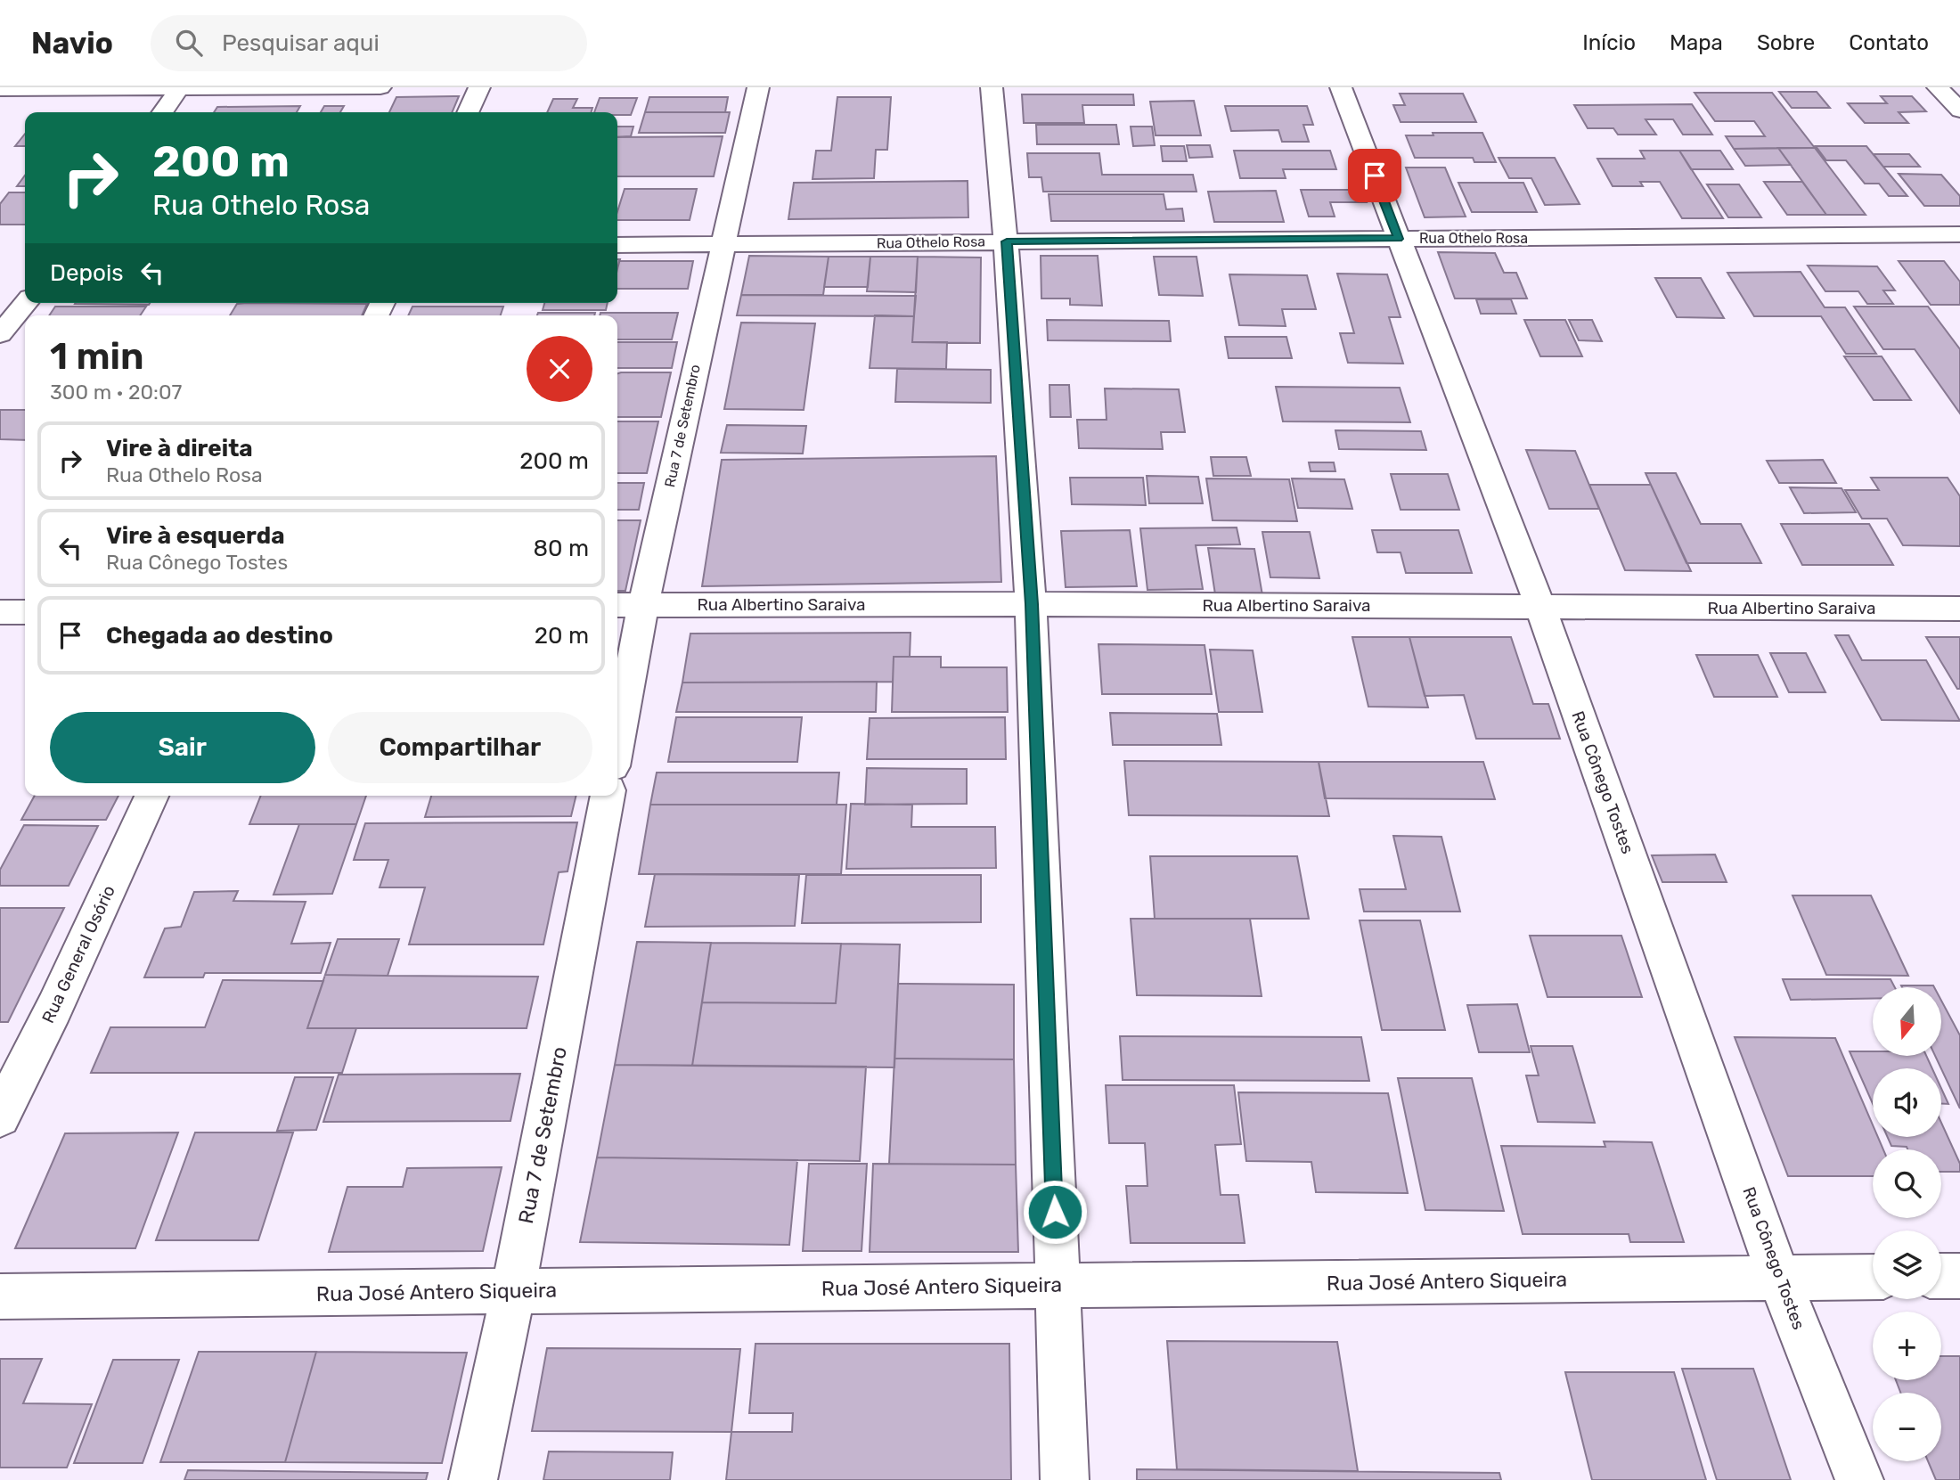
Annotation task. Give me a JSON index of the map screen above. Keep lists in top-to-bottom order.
{
  "streets": {
    "street": [
      "Rua Othelo Rosa",
      "Rua 7 de Setembro",
      "Rua Albertino Saraiva",
      "Rua Cônego Tostes",
      "Rua General Osório",
      "Rua José Antero Siqueira"
    ]
  },
  "crossings": [
    ["Rua Othelo Rosa", "Rua 7 de Setembro"],
    ["Rua Othelo Rosa", "Rua Cônego Tostes"],
    ["Rua 7 de Setembro", "Rua Albertino Saraiva"],
    ["Rua 7 de Setembro", "Rua José Antero Siqueira"],
    ["Rua Albertino Saraiva", "Rua Cônego Tostes"],
    ["Rua Cônego Tostes", "Rua José Antero Siqueira"]
  ],
  "north": "bottom",
  "page": {
    "header": "Navio",
    "search": "Pesquisar aqui",
    "nav": [
      "Início",
      "Mapa",
      "Sobre",
      "Contato"
    ],
    "turn": ["200 m", "Rua Othelo Rosa"],
    "then": "Depois",
    "heading": ["1 min", "300 m · 20:07"],
    "list": [
      {
        "name": "Vire à direita",
        "note": "Rua Othelo Rosa",
        "value": "200 m"
      },
      {
        "name": "Vire à esquerda",
        "note": "Rua Cônego Tostes",
        "value": "80 m"
      },
      {
        "name": "Chegada ao destino",
        "value": "20 m"
      }
    ],
    "buttons": ["Sair", "Compartilhar"],
    "map_buttons": ["+", "−"]
  }
}
